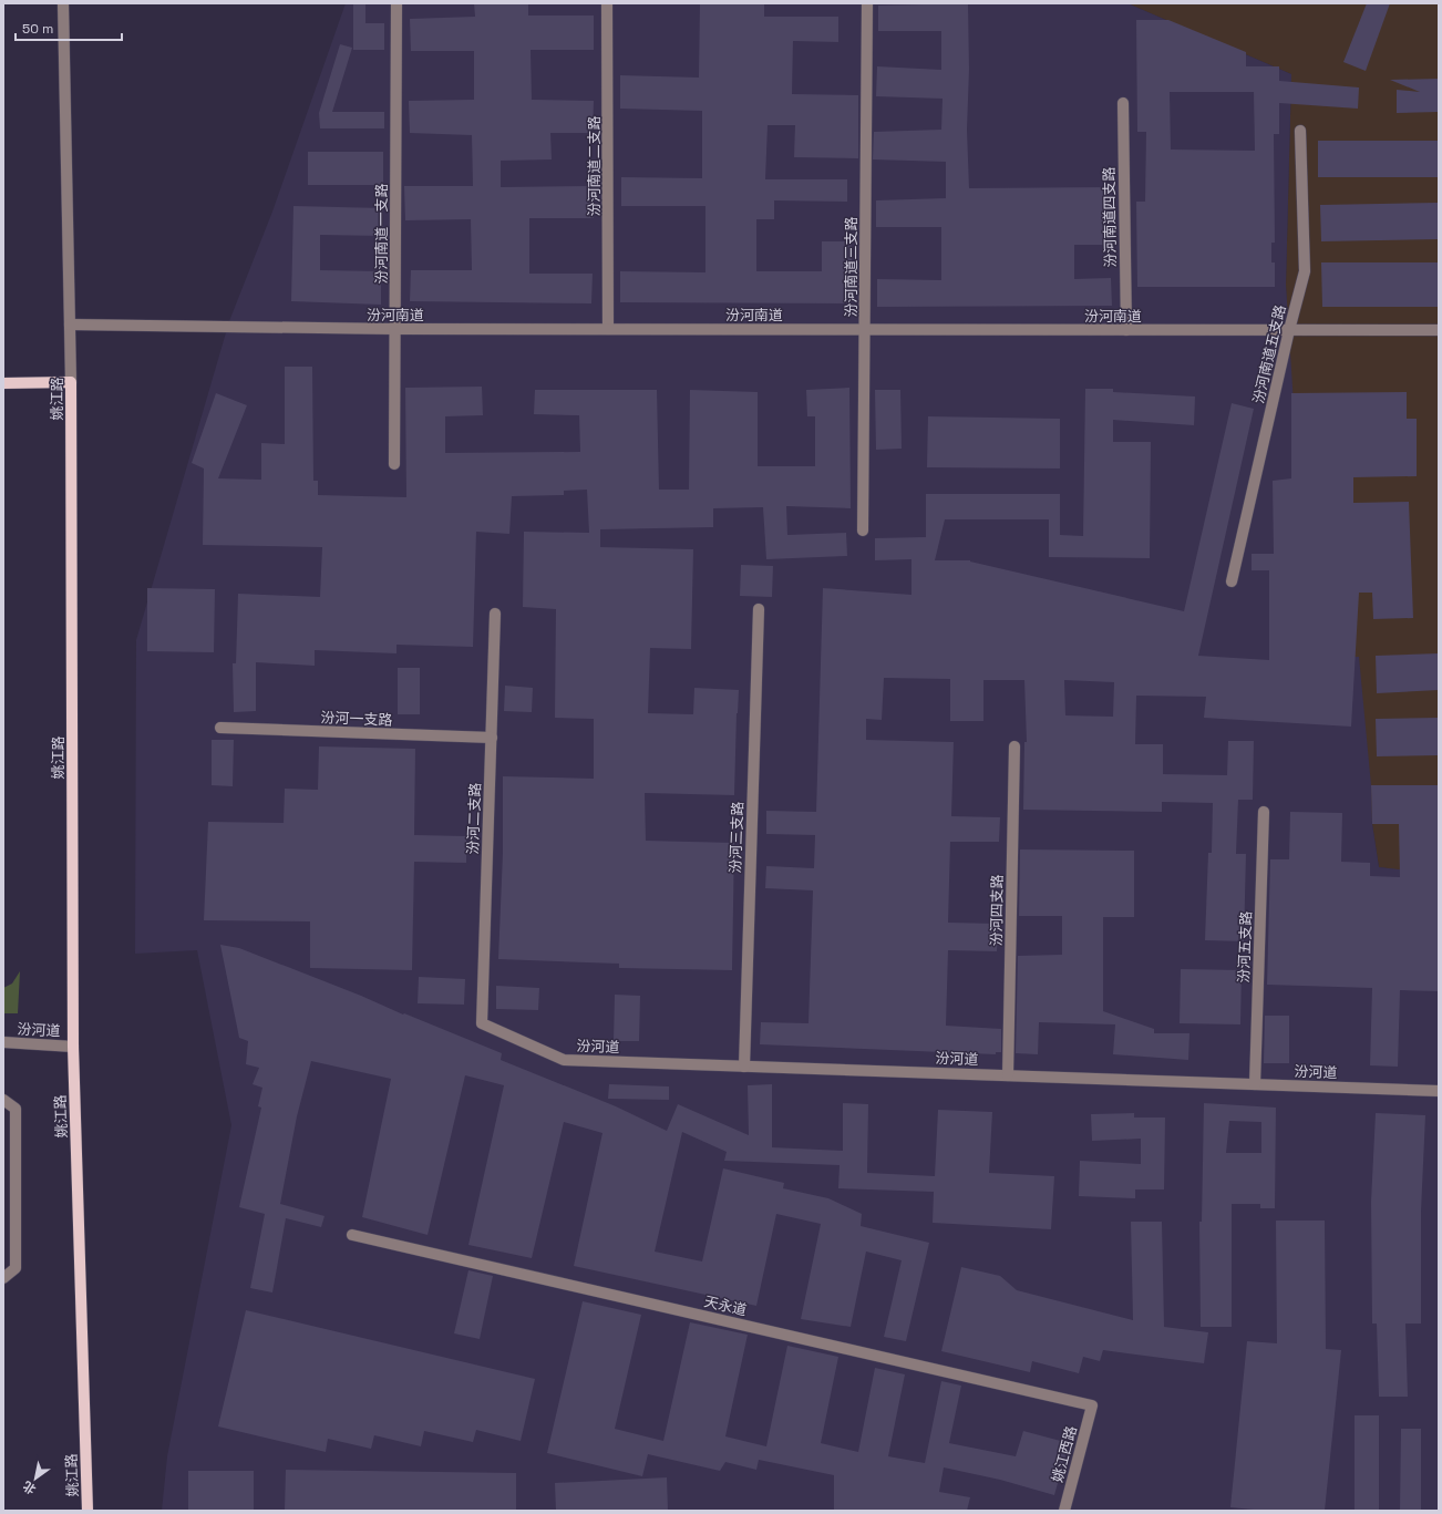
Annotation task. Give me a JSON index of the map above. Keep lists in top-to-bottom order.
{
  "streets": {
    "main road": ["姚江路"],
    "street": [
      "汾河南道二支路",
      "汾河南道四支路",
      "汾河南道一支路",
      "汾河南道三支路",
      "汾河南道",
      "汾河南道五支路",
      "汾河一支路",
      "汾河二支路",
      "汾河三支路",
      "汾河四支路",
      "汾河五支路",
      "汾河道",
      "天永道",
      "姚江西路"
    ]
  },
  "crossings": [
    ["汾河南道二支路", "汾河南道"],
    ["汾河南道四支路", "汾河南道"],
    ["汾河南道一支路", "汾河南道"],
    ["汾河南道三支路", "汾河南道"],
    ["汾河南道", "汾河南道五支路"],
    ["汾河南道", "姚江路"],
    ["姚江路", "汾河道"],
    ["汾河一支路", "汾河二支路"],
    ["汾河二支路", "汾河道"],
    ["汾河三支路", "汾河道"],
    ["汾河四支路", "汾河道"],
    ["汾河五支路", "汾河道"],
    ["天永道", "姚江西路"]
  ],
  "scale_bar": "50 m",
  "north": "bottom left"
}
